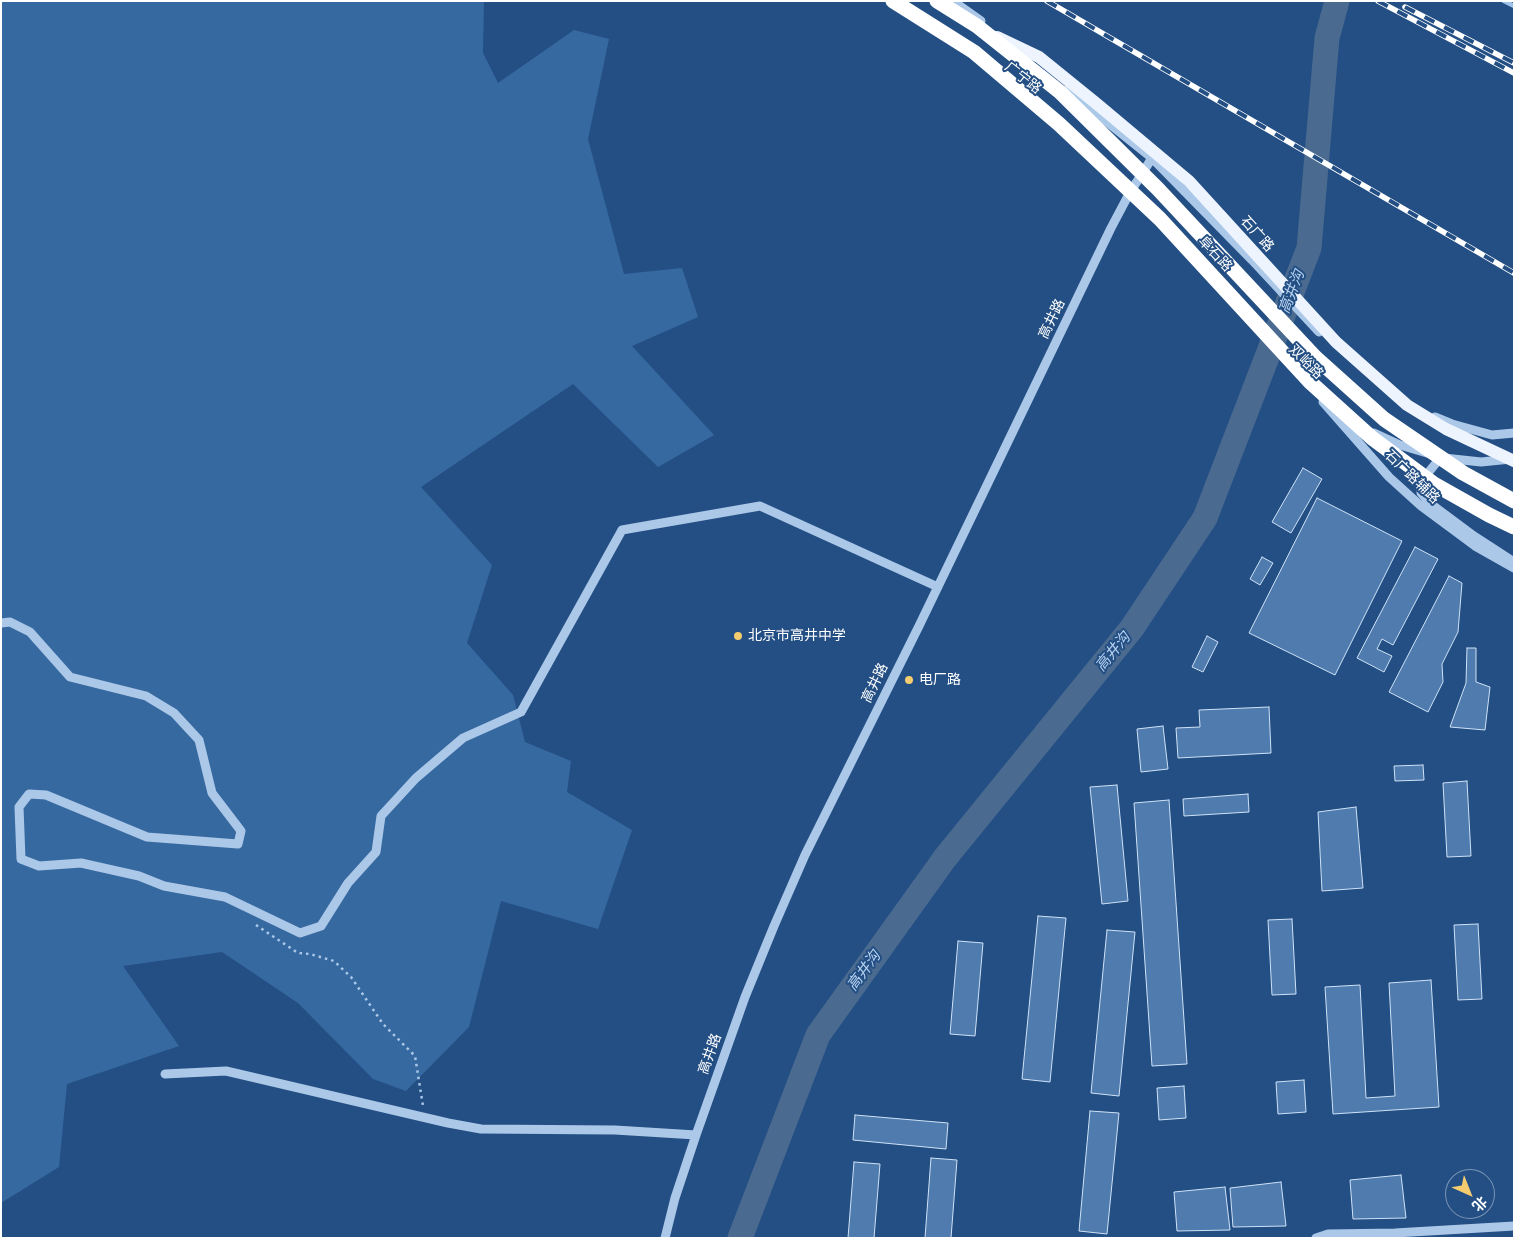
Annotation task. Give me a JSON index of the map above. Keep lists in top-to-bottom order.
{
  "streets": {
    "highway": ["阜石路"],
    "main road": ["石广路"],
    "street": [
      "广宁路",
      "高井路",
      "双峪路",
      "石广路辅路"
    ]
  },
  "crossings": [
    ["广宁路", "高井路"],
    ["广宁路", "双峪路"],
    ["石广路", "阜石路"],
    ["石广路", "双峪路"],
    ["高井路", "双峪路"],
    ["双峪路", "石广路辅路"]
  ],
  "water": ["高井沟"],
  "places": ["北京市高井中学", "电厂路"],
  "north": "bottom right"
}
